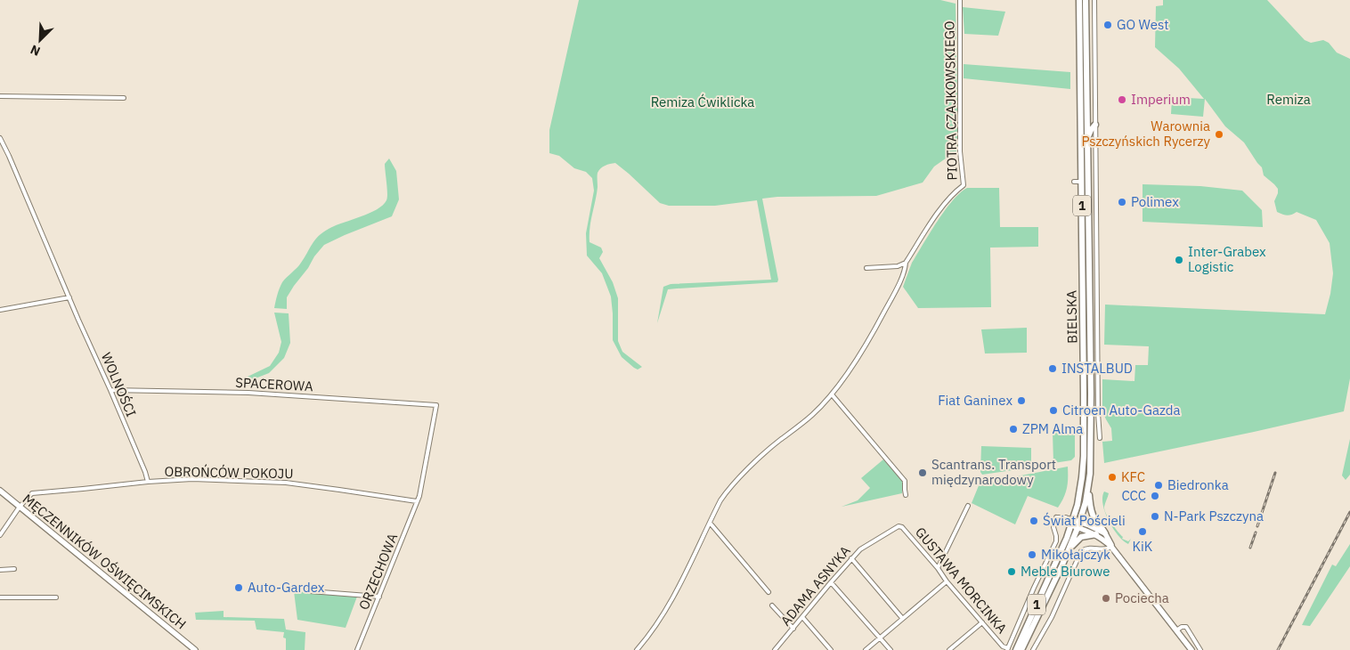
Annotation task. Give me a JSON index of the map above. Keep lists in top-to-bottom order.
{
  "streets": {
    "main road": ["1", "BIELSKA", "MĘCZENNIKÓW OŚWIĘCIMSKICH"],
    "street": [
      "PIOTRA CZAJKOWSKIEGO",
      "WOLNOŚCI",
      "SPACEROWA",
      "OBROŃCÓW POKOJU",
      "ORZECHOWA",
      "GUSTAWA MORCINKA",
      "ADAMA ASNYKA"
    ]
  },
  "crossings": [
    ["1", "BIELSKA"],
    ["WOLNOŚCI", "SPACEROWA"],
    ["WOLNOŚCI", "OBROŃCÓW POKOJU"],
    ["SPACEROWA", "ORZECHOWA"],
    ["OBROŃCÓW POKOJU", "MĘCZENNIKÓW OŚWIĘCIMSKICH"],
    ["OBROŃCÓW POKOJU", "ORZECHOWA"],
    ["GUSTAWA MORCINKA", "ADAMA ASNYKA"]
  ],
  "parks": ["Remiza", "Remiza Ćwiklicka"],
  "places": [
    "GO West",
    "Imperium",
    "Warownia Pszczyńskich Rycerzy",
    "Polimex",
    "Inter-Grabex Logistic",
    "INSTALBUD",
    "Fiat Ganinex",
    "Citroen Auto-Gazda",
    "ZPM Alma",
    "Scantrans. Transport międzynarodowy",
    "KFC",
    "Biedronka",
    "CCC",
    "N-Park Pszczyna",
    "Świat Pościeli",
    "KiK",
    "Mikołajczyk",
    "Meble Biurowe",
    "Auto-Gardex",
    "Pociecha"
  ],
  "north": "bottom left"
}
